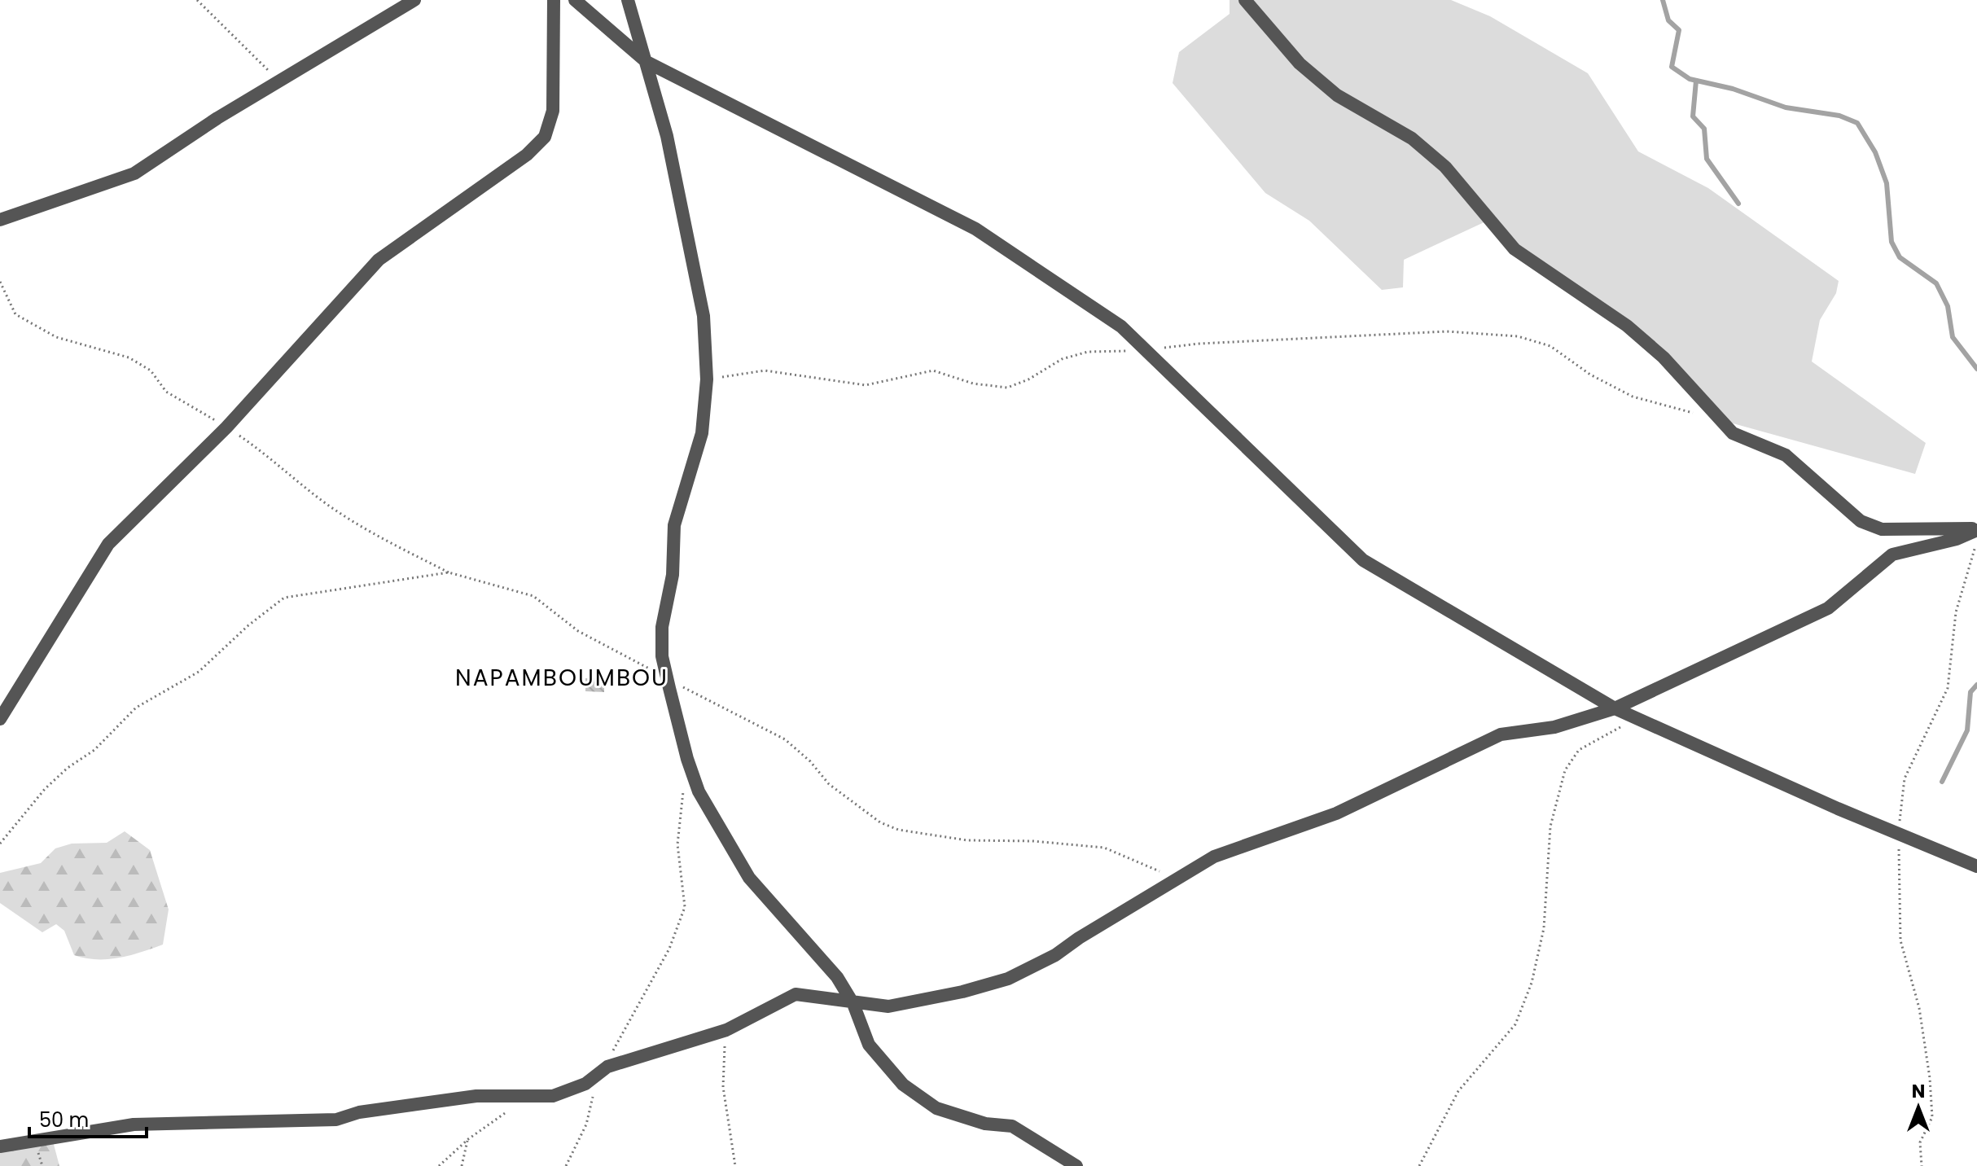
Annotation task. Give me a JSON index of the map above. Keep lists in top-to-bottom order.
{
  "districts": ["NAPAMBOUMBOU"],
  "scale_bar": "50 m",
  "north": "top"
}
